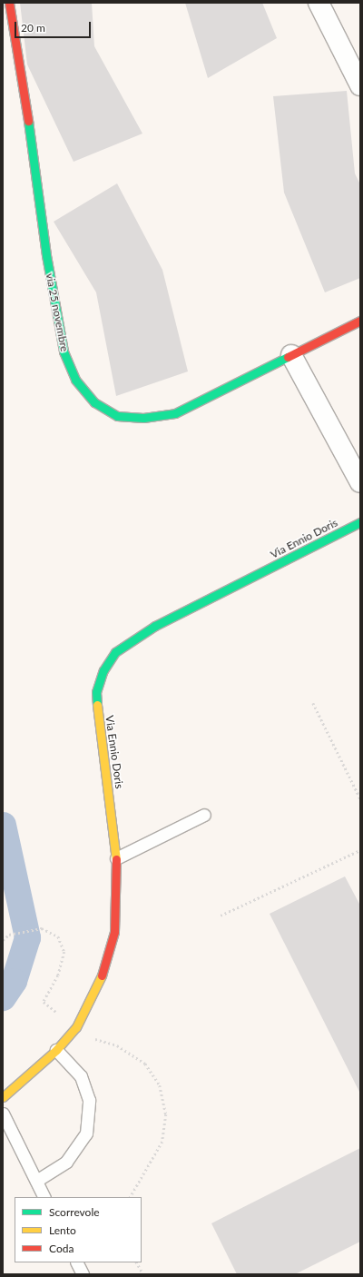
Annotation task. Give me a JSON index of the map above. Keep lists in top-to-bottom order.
{
  "streets": {
    "street": ["via 25 novembre", "Via Ennio Doris"]
  },
  "legend": ["Scorrevole", "Lento", "Coda"],
  "scale_bar": "20 m"
}
